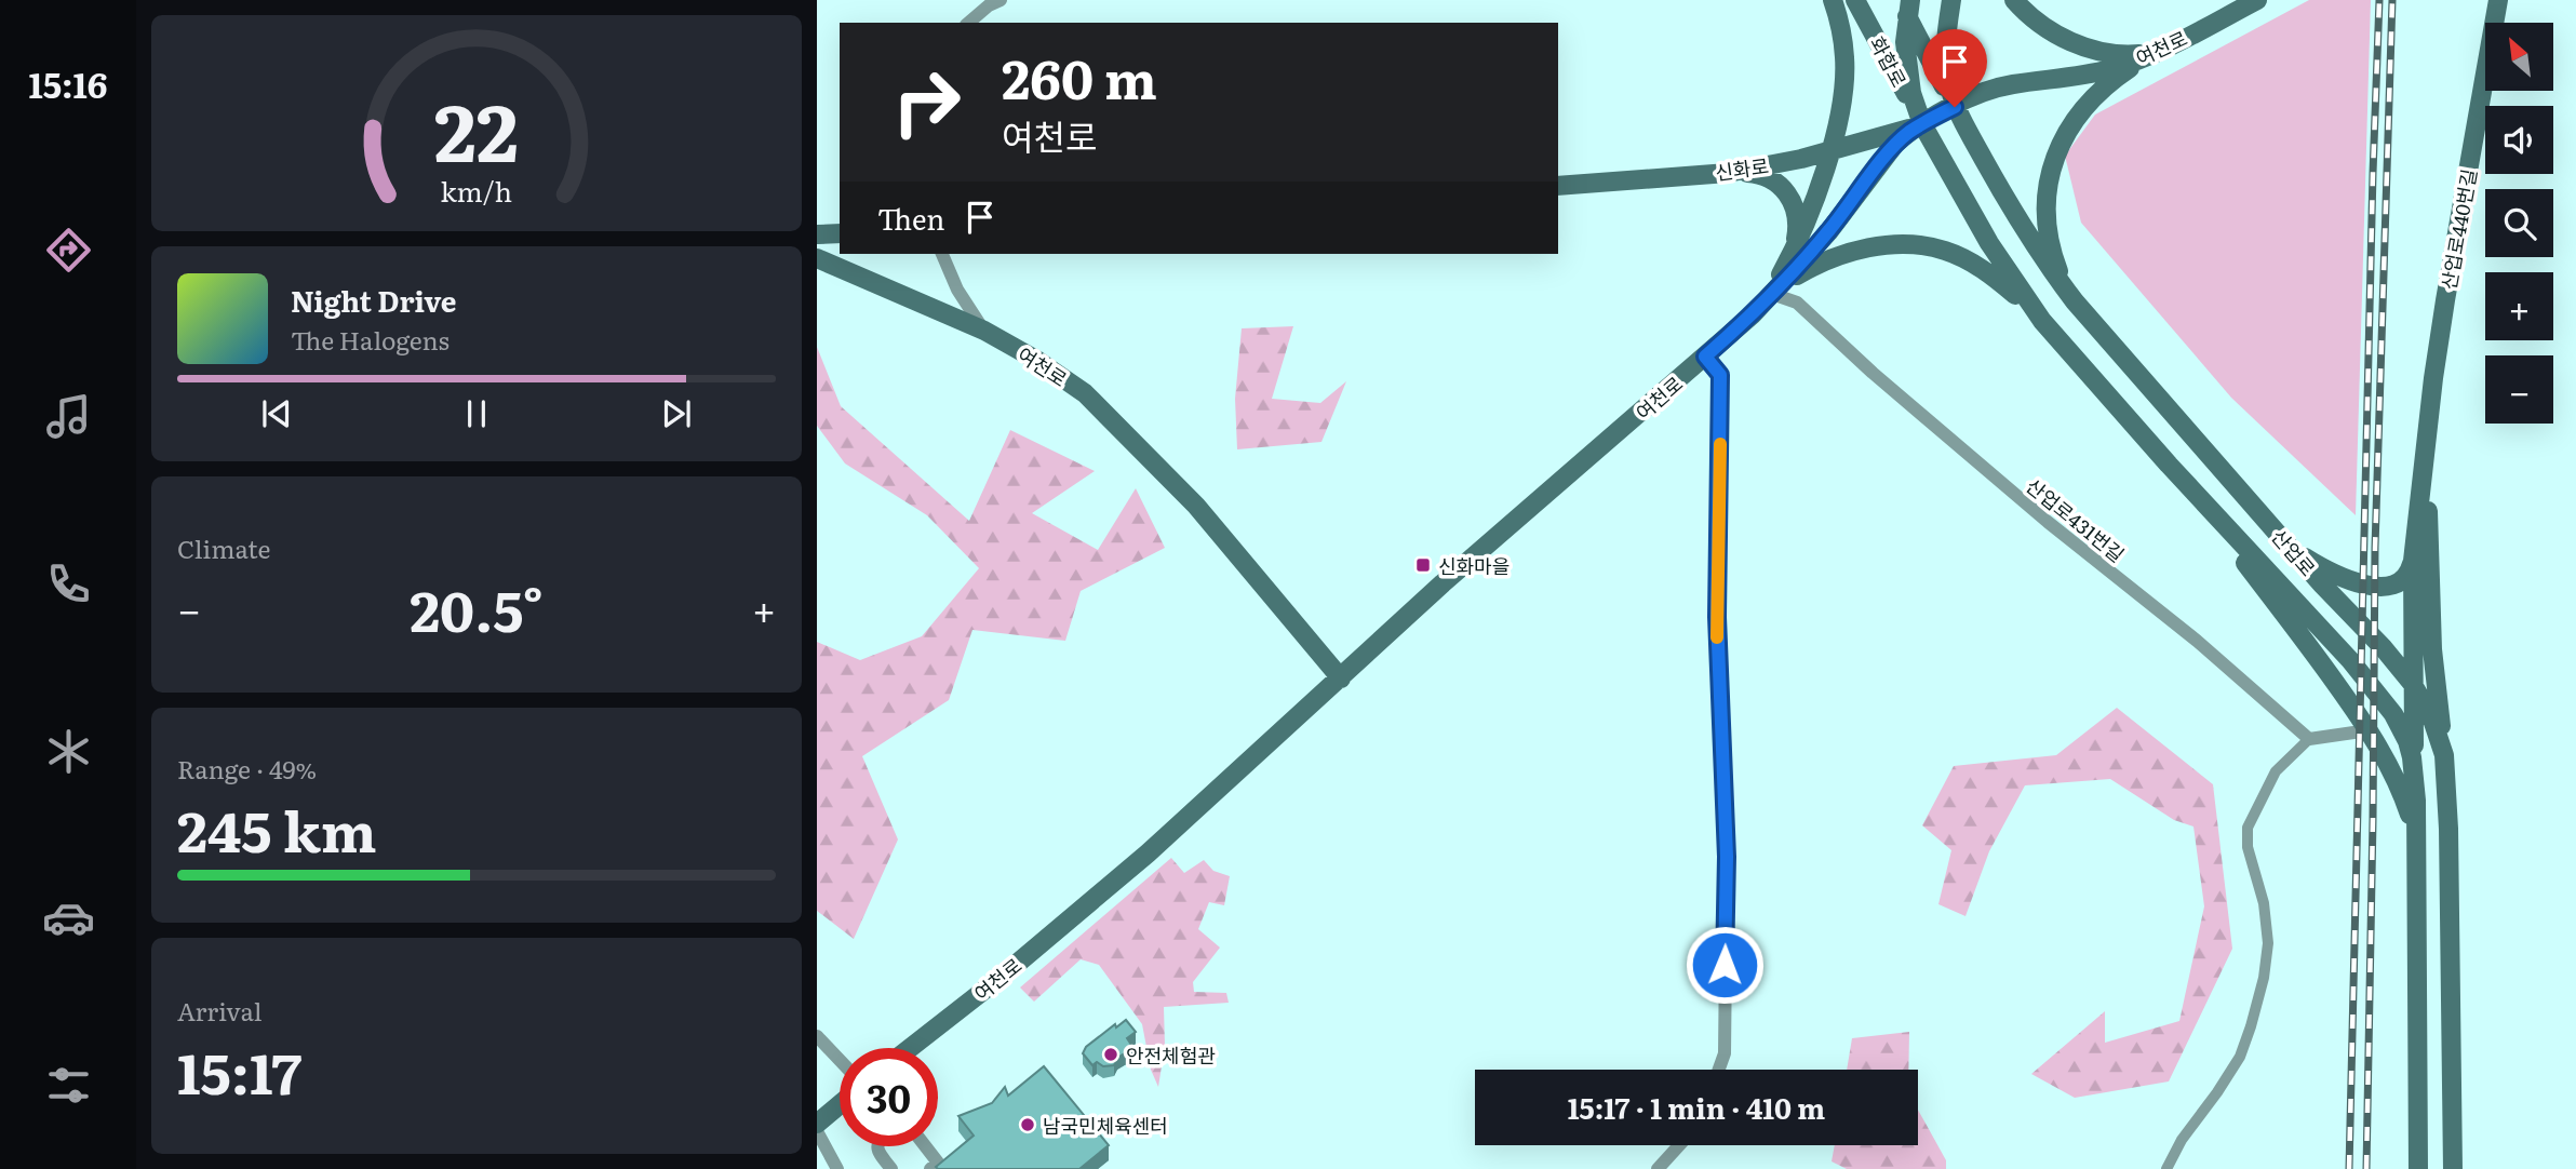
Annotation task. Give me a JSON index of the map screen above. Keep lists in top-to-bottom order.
{
  "streets": {
    "main road": [
      "여천로",
      "화합로",
      "신화로",
      "산업로440번길",
      "산업로"
    ],
    "street": ["산업로431번길"]
  },
  "crossings": [
    ["여천로", "화합로"],
    ["여천로", "신화로"],
    ["여천로", "산업로431번길"],
    ["여천로", "산업로"],
    ["화합로", "신화로"],
    ["화합로", "산업로"],
    ["신화로", "산업로"],
    ["산업로440번길", "산업로"]
  ],
  "places": {
    "transit": ["신화마을"],
    "other": ["안전체험관", "남국민체육센터"]
  },
  "north": "top left",
  "page": {
    "tabs": "15:16",
    "map_buttons": ["+", "−"],
    "turn": ["260 m", "여천로"],
    "then": "Then",
    "song": ["Night Drive", "The Halogens"],
    "tile": [
      "Climate",
      ["Range · 49%", "245 km"],
      ["Arrival", "15:17"]
    ],
    "heat": ["−", "20.5°", "+"],
    "limit": "30",
    "trip": "15:17 · 1 min · 410 m",
    "gauge": ["22", "km/h"]
  }
}
